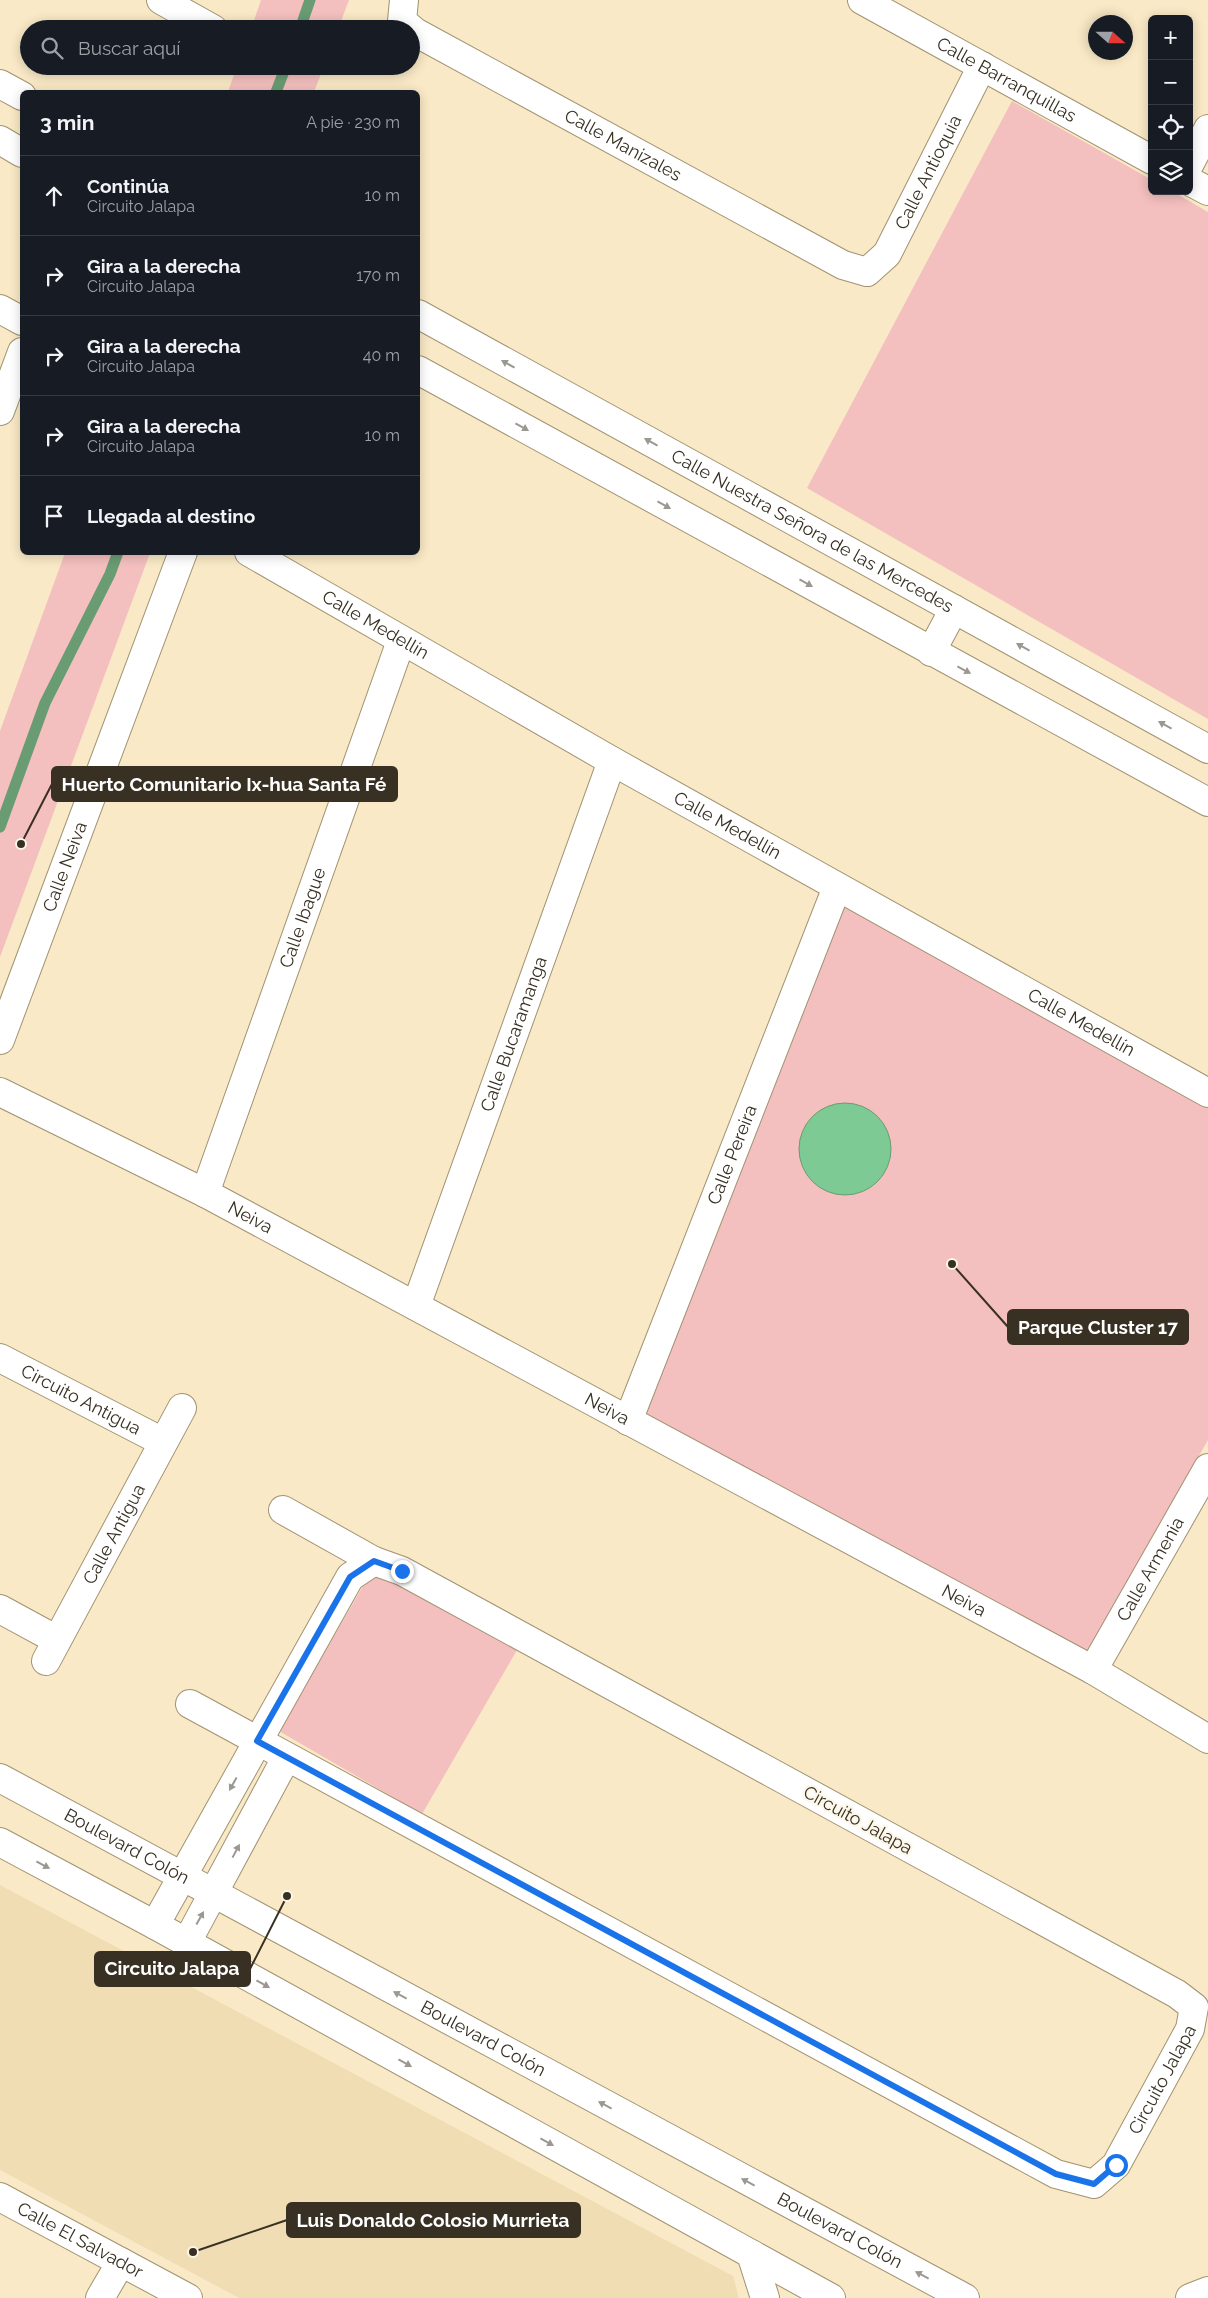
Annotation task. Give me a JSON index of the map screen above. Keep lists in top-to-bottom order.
{
  "streets": {
    "street": [
      "Calle Barranquillas",
      "Calle Manizales",
      "Calle Antioquia",
      "Calle Nuestra Señora de las Mercedes",
      "Calle Medellín",
      "Calle Neiva",
      "Calle Ibague",
      "Calle Bucaramanga",
      "Calle Pereira",
      "Neiva",
      "Circuito Antigua",
      "Calle Antigua",
      "Calle Armenia",
      "Circuito Jalapa",
      "Boulevard Colón",
      "Calle El Salvador"
    ]
  },
  "crossings": [
    ["Calle Barranquillas", "Calle Antioquia"],
    ["Calle Manizales", "Calle Antioquia"],
    ["Calle Medellín", "Calle Ibague"],
    ["Calle Medellín", "Calle Bucaramanga"],
    ["Calle Medellín", "Calle Pereira"],
    ["Calle Ibague", "Neiva"],
    ["Calle Bucaramanga", "Neiva"],
    ["Calle Pereira", "Neiva"],
    ["Neiva", "Calle Armenia"],
    ["Circuito Antigua", "Calle Antigua"]
  ],
  "places": [
    "Huerto Comunitario Ix-hua Santa Fé",
    "Parque Cluster 17",
    "Circuito Jalapa",
    "Luis Donaldo Colosio Murrieta"
  ],
  "north": "right",
  "page": {
    "map_buttons": ["+", "−"],
    "search": "Buscar aquí",
    "heading": ["3 min", "A pie · 230 m"],
    "list": [
      ["Continúa", "Circuito Jalapa", "10 m"],
      ["Gira a la derecha", "Circuito Jalapa", "170 m"],
      ["Gira a la derecha", "Circuito Jalapa", "40 m"],
      ["Gira a la derecha", "Circuito Jalapa", "10 m"],
      "Llegada al destino"
    ]
  }
}
